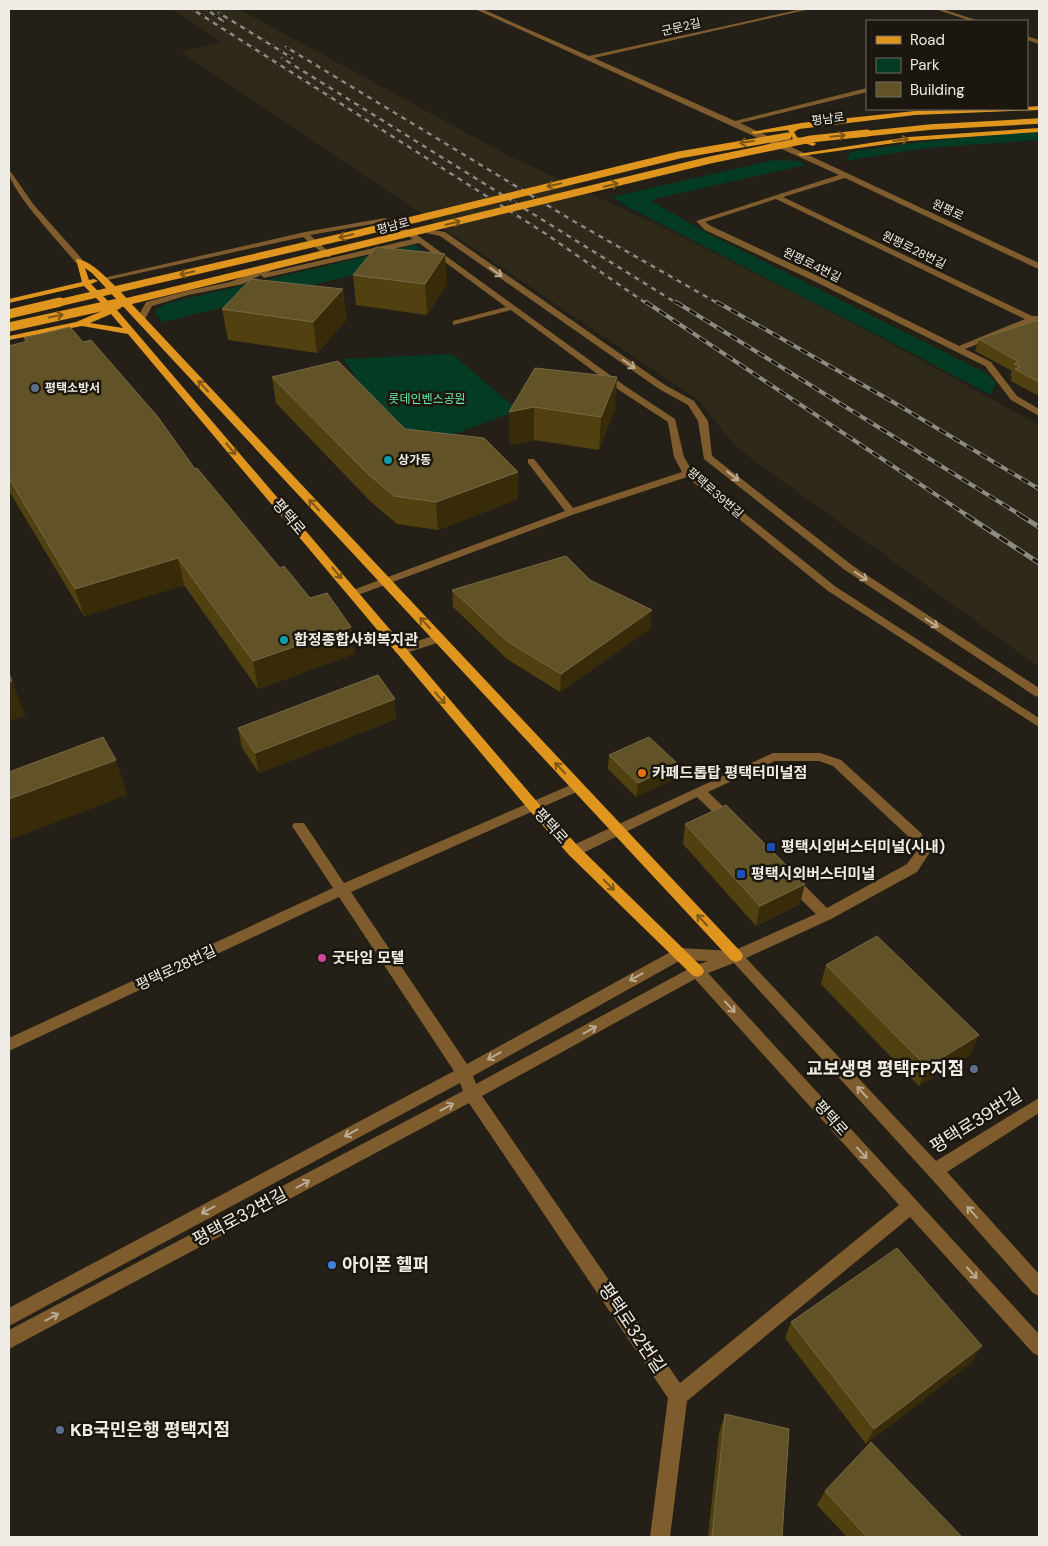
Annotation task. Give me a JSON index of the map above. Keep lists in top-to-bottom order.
{
  "streets": {
    "main road": ["평남로", "평택로"],
    "street": [
      "군문2길",
      "원평로",
      "원평로28번길",
      "원평로4번길",
      "평택로39번길",
      "평택로28번길",
      "평택로32번길"
    ]
  },
  "crossings": [
    ["원평로", "원평로4번길"],
    ["원평로28번길", "원평로4번길"],
    ["평택로39번길", "평택로"],
    ["평택로", "평택로28번길"],
    ["평택로", "평택로32번길"]
  ],
  "parks": ["롯데인벤스공원"],
  "places": {
    "other": [
      "평택소방서",
      "상가동",
      "합정종합사회복지관",
      "카페드롭탑 평택터미널점",
      "굿타임 모텔",
      "교보생명 평택FP지점",
      "아이폰 헬퍼",
      "KB국민은행 평택지점"
    ],
    "transit": ["평택시외버스터미널(시내)", "평택시외버스터미널"]
  },
  "legend": ["Road", "Park", "Building"]
}
